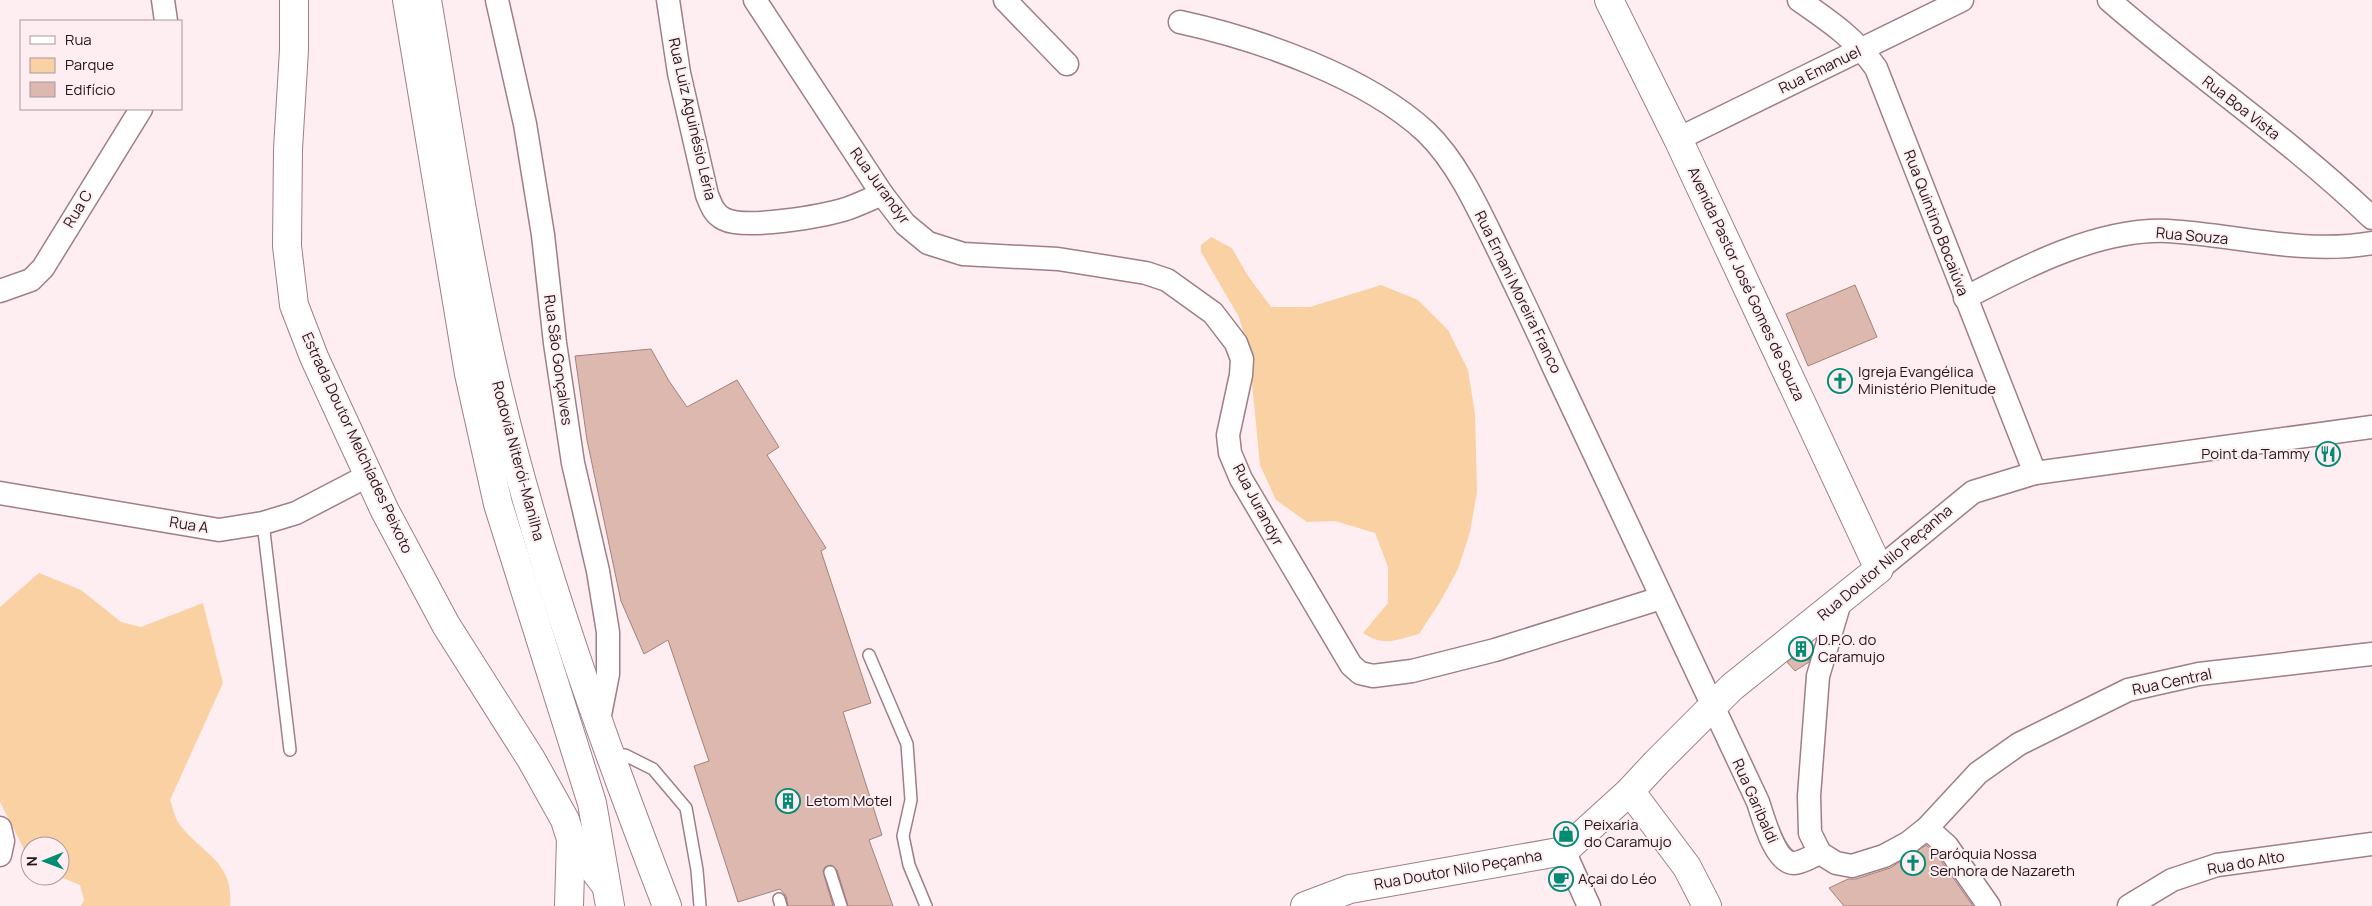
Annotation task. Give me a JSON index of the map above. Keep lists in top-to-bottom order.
{
  "streets": {
    "main road": [
      "Avenida Pastor José Gomes de Souza",
      "Estrada Doutor Melchíades Peixoto",
      "Rodovia Niterói-Manilha",
      "Rua Doutor Nilo Peçanha"
    ],
    "street": [
      "Rua Emanuel",
      "Rua Boa Vista",
      "Rua Luiz Aguinésio Léria",
      "Rua Jurandyr",
      "Rua C",
      "Rua Quintino Bocaiúva",
      "Rua Souza",
      "Rua Ernani Moreira Franco",
      "Rua São Gonçalves",
      "Rua A",
      "Rua Central",
      "Rua Garibaldi",
      "Rua do Alto"
    ]
  },
  "crossings": [
    ["Rua Emanuel", "Rua Quintino Bocaiúva"],
    ["Rua Emanuel", "Avenida Pastor José Gomes de Souza"],
    ["Rua Luiz Aguinésio Léria", "Rua Jurandyr"],
    ["Rua Jurandyr", "Rua Ernani Moreira Franco"],
    ["Rua Quintino Bocaiúva", "Rua Souza"],
    ["Rua Quintino Bocaiúva", "Rua Doutor Nilo Peçanha"],
    ["Avenida Pastor José Gomes de Souza", "Rua Doutor Nilo Peçanha"],
    ["Rua Ernani Moreira Franco", "Rua Doutor Nilo Peçanha"],
    ["Rua Ernani Moreira Franco", "Rua Garibaldi"],
    ["Rua São Gonçalves", "Rodovia Niterói-Manilha"],
    ["Estrada Doutor Melchíades Peixoto", "Rua A"],
    ["Rua Doutor Nilo Peçanha", "Rua Garibaldi"],
    ["Rua Central", "Rua Garibaldi"]
  ],
  "places": {
    "church": ["Igreja Evangélica Ministério Plenitude", "Paróquia Nossa Senhora de Nazareth"],
    "restaurant": ["Point da Tammy"],
    "building": ["D.P.O. do Caramujo", "Letom Motel"],
    "shop": ["Peixaria do Caramujo"],
    "cafe": ["Açai do Léo"]
  },
  "legend": ["Rua", "Parque", "Edifício"],
  "north": "left"
}
